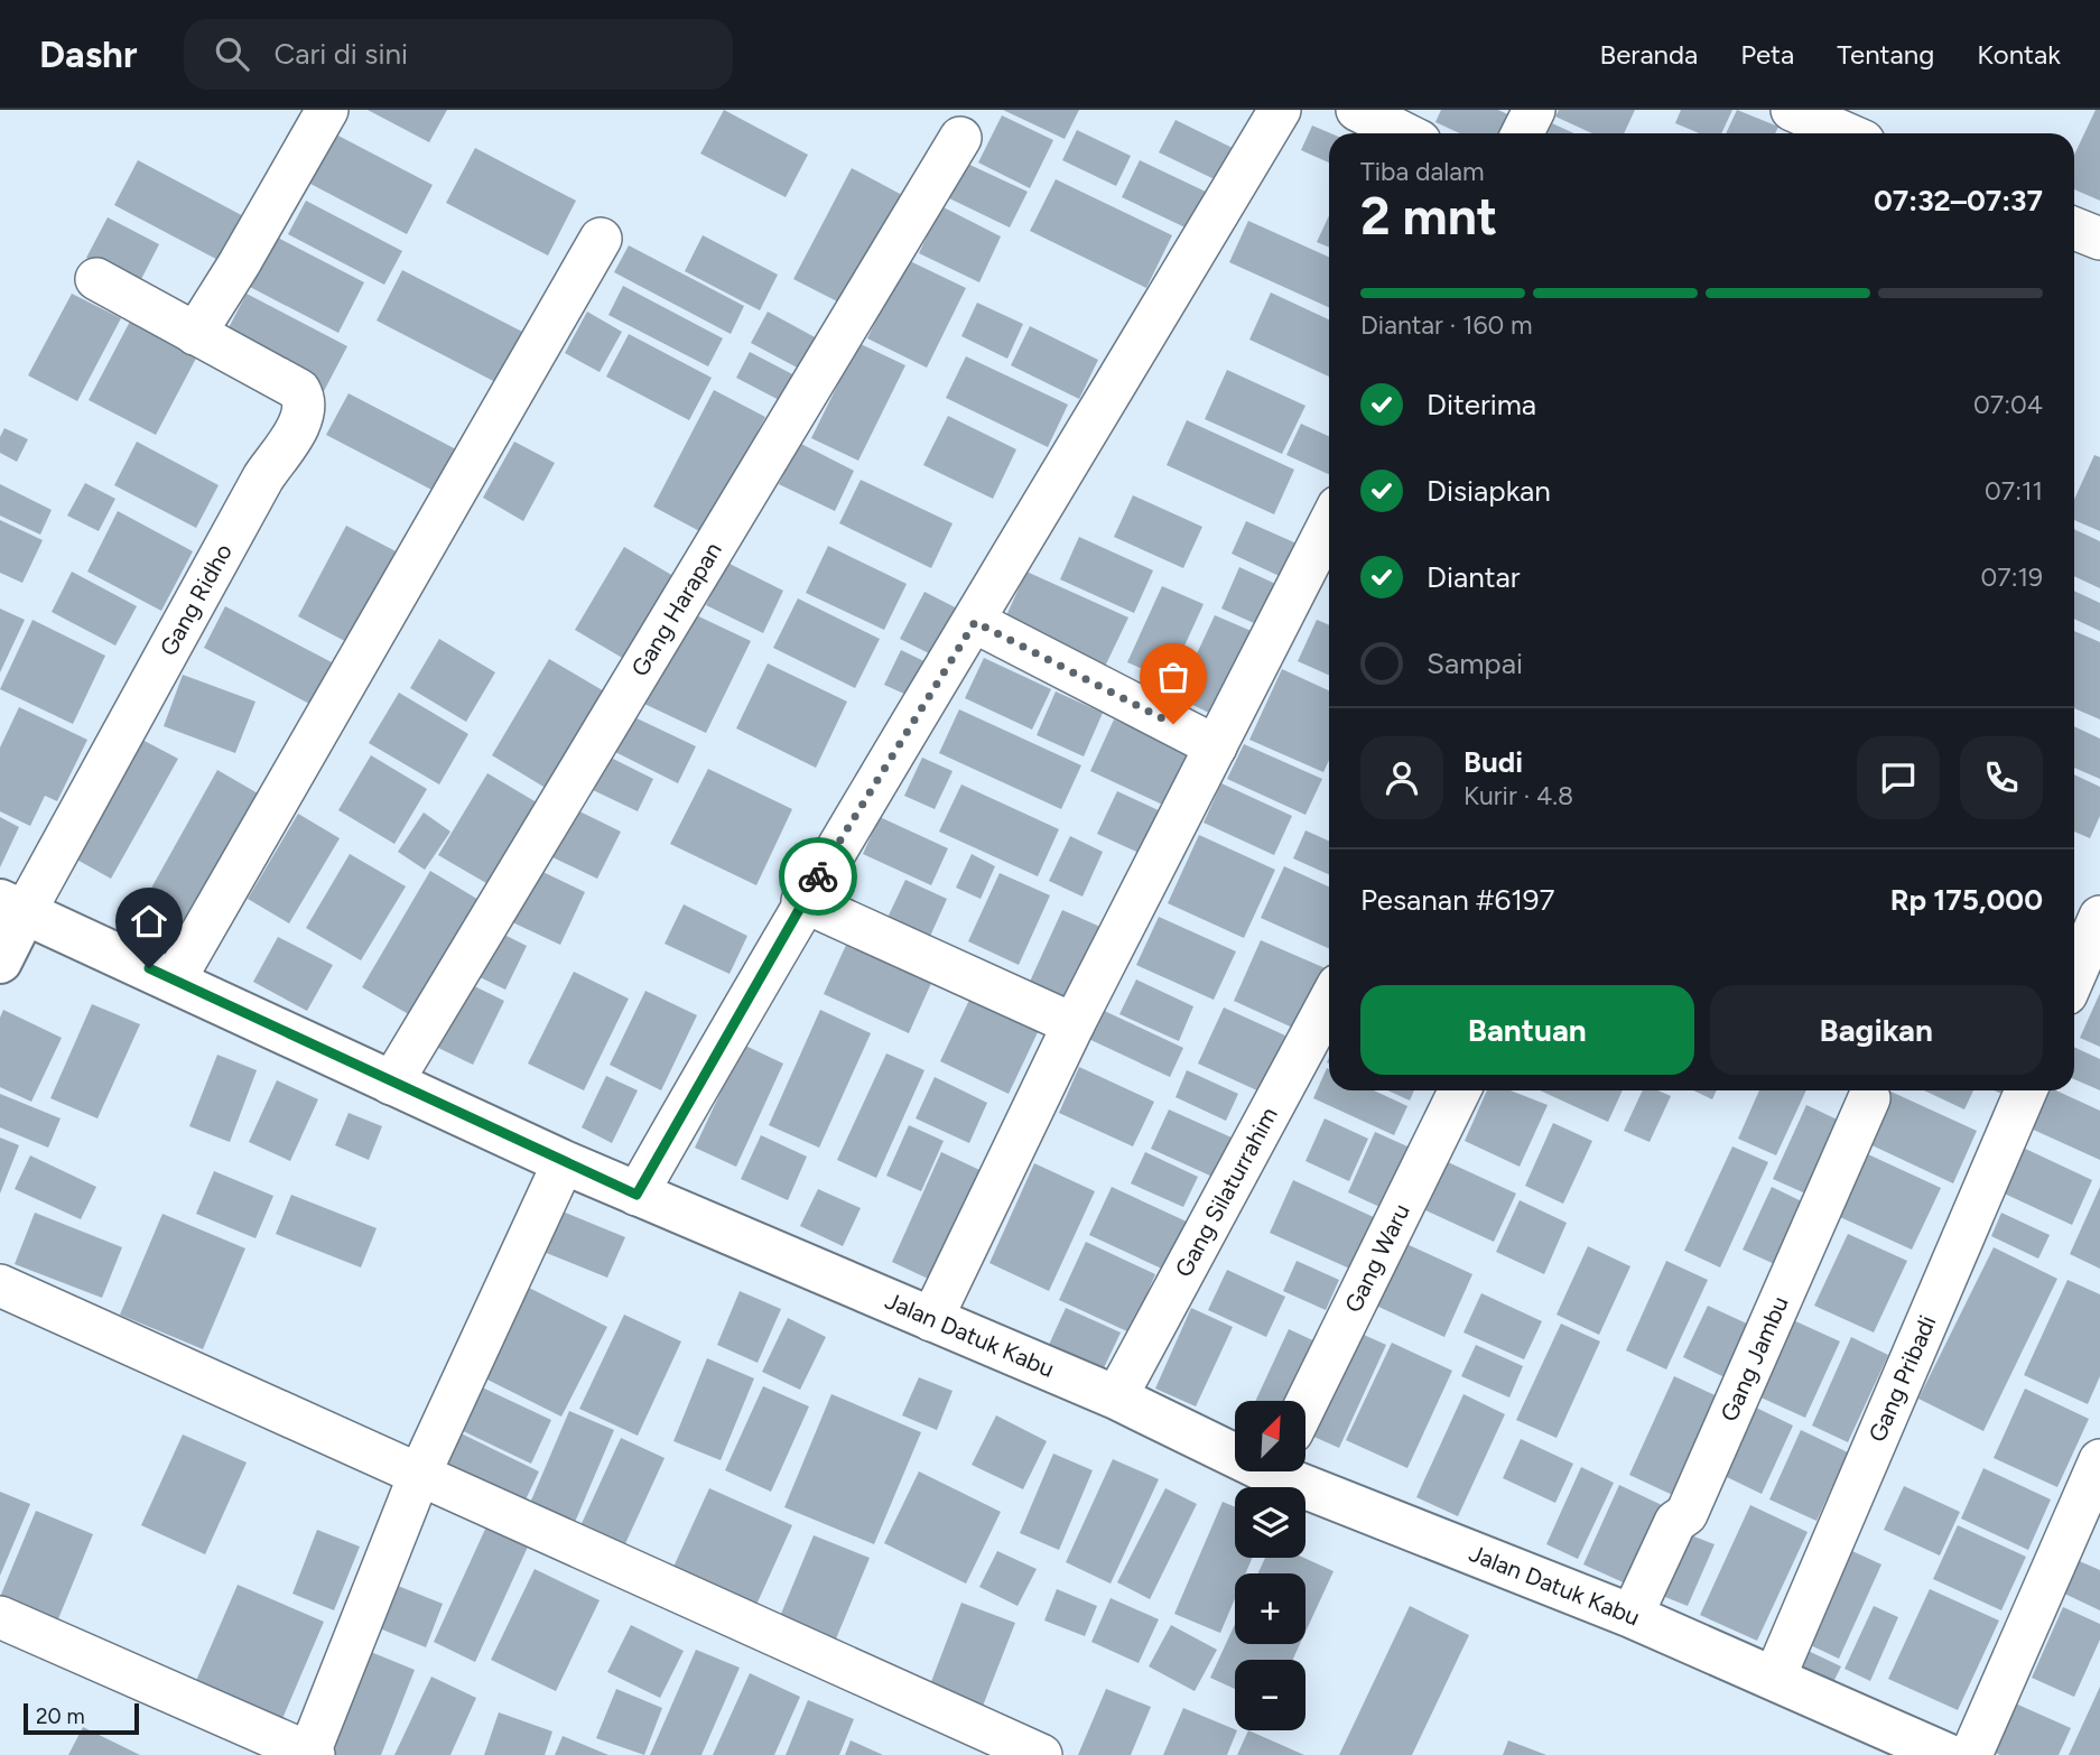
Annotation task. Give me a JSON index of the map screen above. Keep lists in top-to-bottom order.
{
  "streets": {
    "street": [
      "Gang Ridho",
      "Gang Harapan",
      "Gang Silaturrahim",
      "Gang Waru",
      "Jalan Datuk Kabu",
      "Gang Jambu",
      "Gang Pribadi"
    ]
  },
  "crossings": [
    ["Gang Ridho", "Jalan Datuk Kabu"],
    ["Gang Harapan", "Jalan Datuk Kabu"],
    ["Gang Silaturrahim", "Jalan Datuk Kabu"],
    ["Jalan Datuk Kabu", "Gang Jambu"],
    ["Jalan Datuk Kabu", "Gang Pribadi"]
  ],
  "scale_bar": "20 m",
  "north": "top right",
  "page": {
    "header": "Dashr",
    "search": "Cari di sini",
    "nav": [
      "Beranda",
      "Peta",
      "Tentang",
      "Kontak"
    ],
    "heading": ["2 mnt", "Tiba dalam", "07:32–07:37"],
    "panel": [
      "Budi",
      "Kurir · 4.8",
      "Pesanan #6197",
      "Rp 175,000"
    ],
    "bar": "Diantar · 160 m",
    "list": [
      ["Diterima", "07:04"],
      ["Disiapkan", "07:11"],
      ["Diantar", "07:19"],
      "Sampai"
    ],
    "buttons": ["Bantuan", "Bagikan"],
    "map_buttons": ["+", "−"],
    "scale": "20 m"
  }
}
